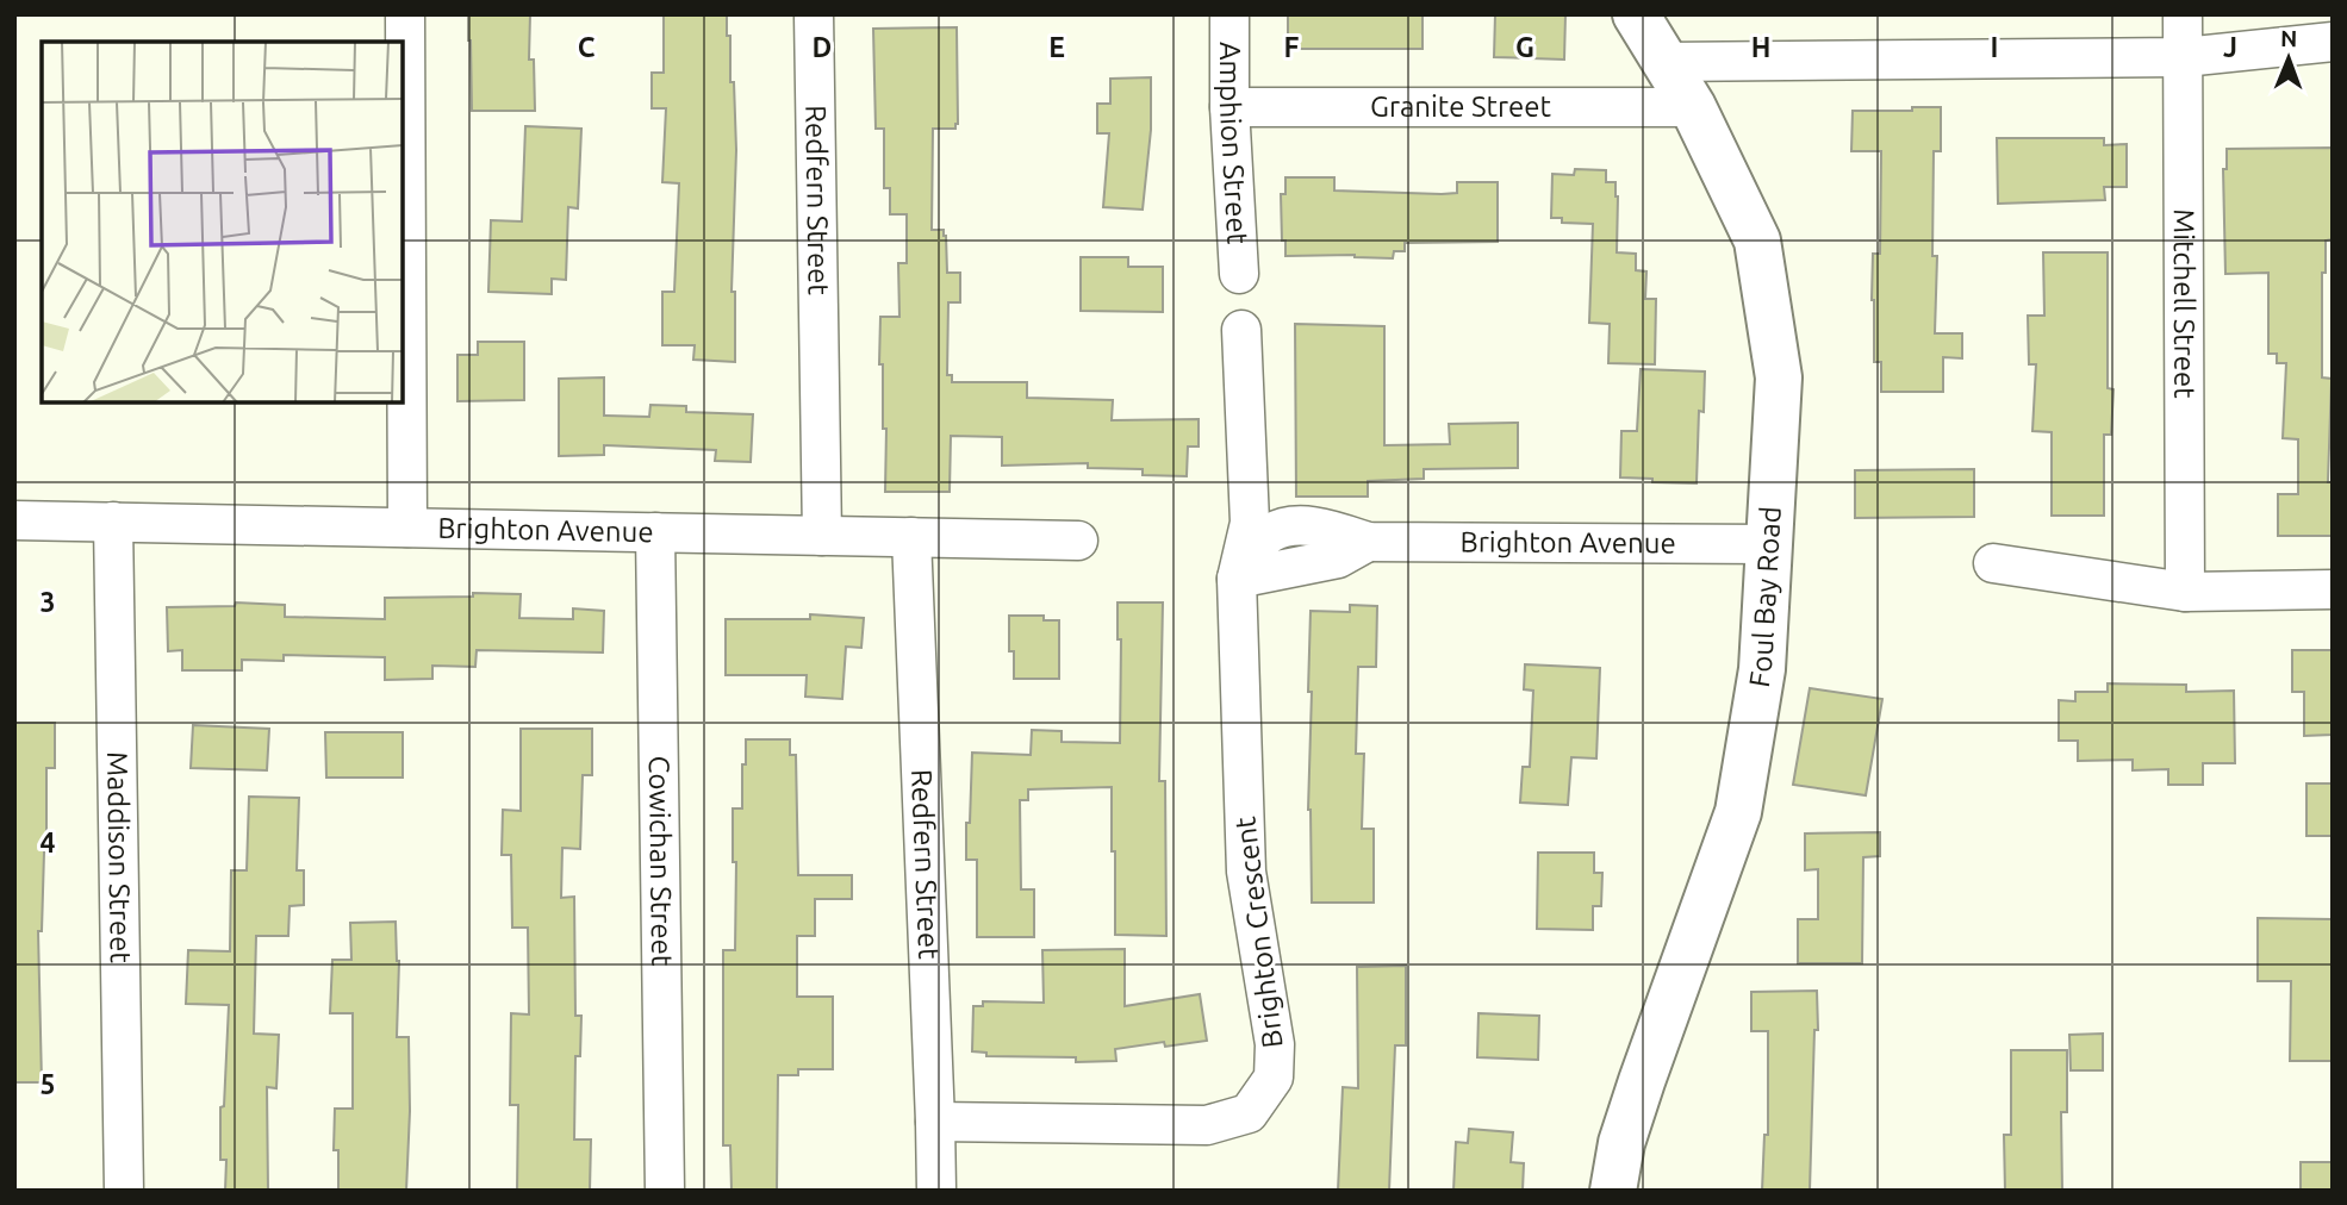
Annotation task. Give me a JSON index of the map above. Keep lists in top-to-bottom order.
{
  "streets": {
    "street": [
      "Granite Street",
      "Amphion Street",
      "Redfern Street",
      "Mitchell Street",
      "Brighton Avenue",
      "Foul Bay Road",
      "Maddison Street",
      "Cowichan Street",
      "Brighton Crescent"
    ]
  },
  "crossings": [
    ["Granite Street", "Amphion Street"],
    ["Granite Street", "Foul Bay Road"],
    ["Redfern Street", "Brighton Avenue"],
    ["Redfern Street", "Brighton Crescent"],
    ["Brighton Avenue", "Foul Bay Road"],
    ["Brighton Avenue", "Maddison Street"],
    ["Brighton Avenue", "Cowichan Street"],
    ["Brighton Avenue", "Brighton Crescent"]
  ],
  "north": "top",
  "grid": {
    "columns": [
      "C",
      "D",
      "E",
      "F",
      "G",
      "H",
      "I",
      "J"
    ],
    "rows": ["3", "4", "5"]
  }
}
